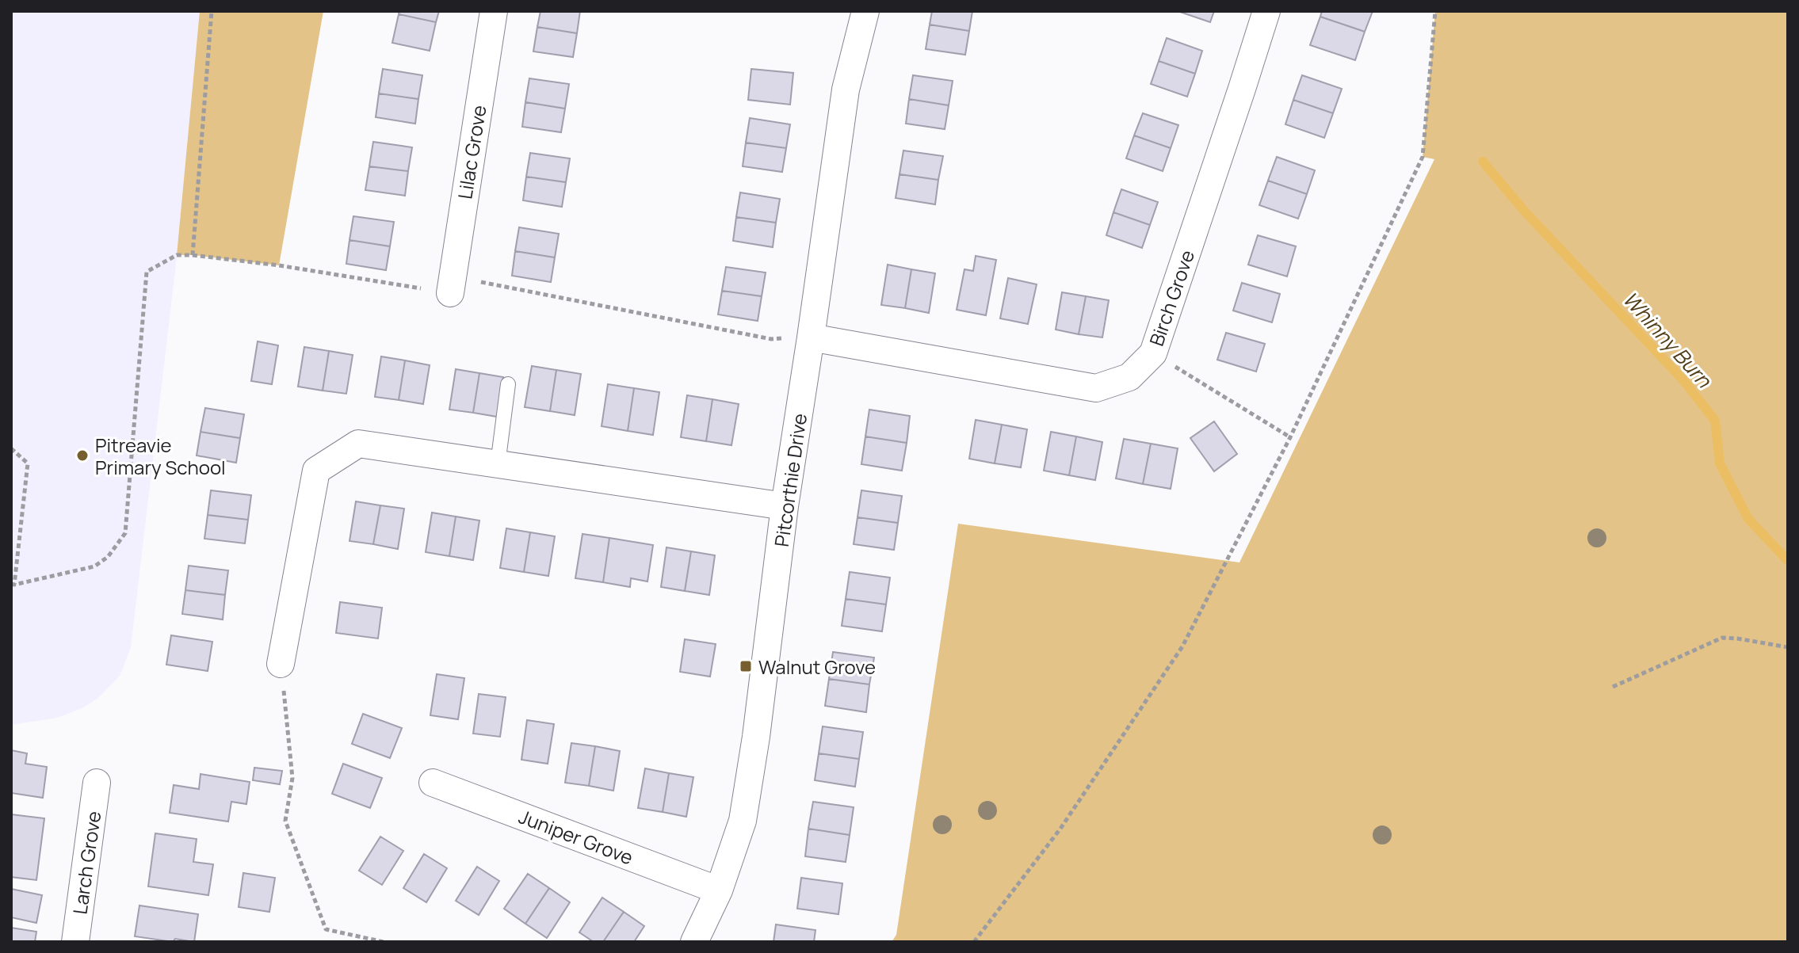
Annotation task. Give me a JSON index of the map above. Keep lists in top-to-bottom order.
{
  "streets": {
    "street": [
      "Lilac Grove",
      "Birch Grove",
      "Pitcorthie Drive",
      "Juniper Grove",
      "Larch Grove"
    ]
  },
  "crossings": [
    ["Birch Grove", "Pitcorthie Drive"],
    ["Pitcorthie Drive", "Juniper Grove"]
  ],
  "water": ["Whinny Burn"],
  "places": {
    "other": ["Pitreavie Primary School"],
    "transit": ["Walnut Grove"]
  }
}
